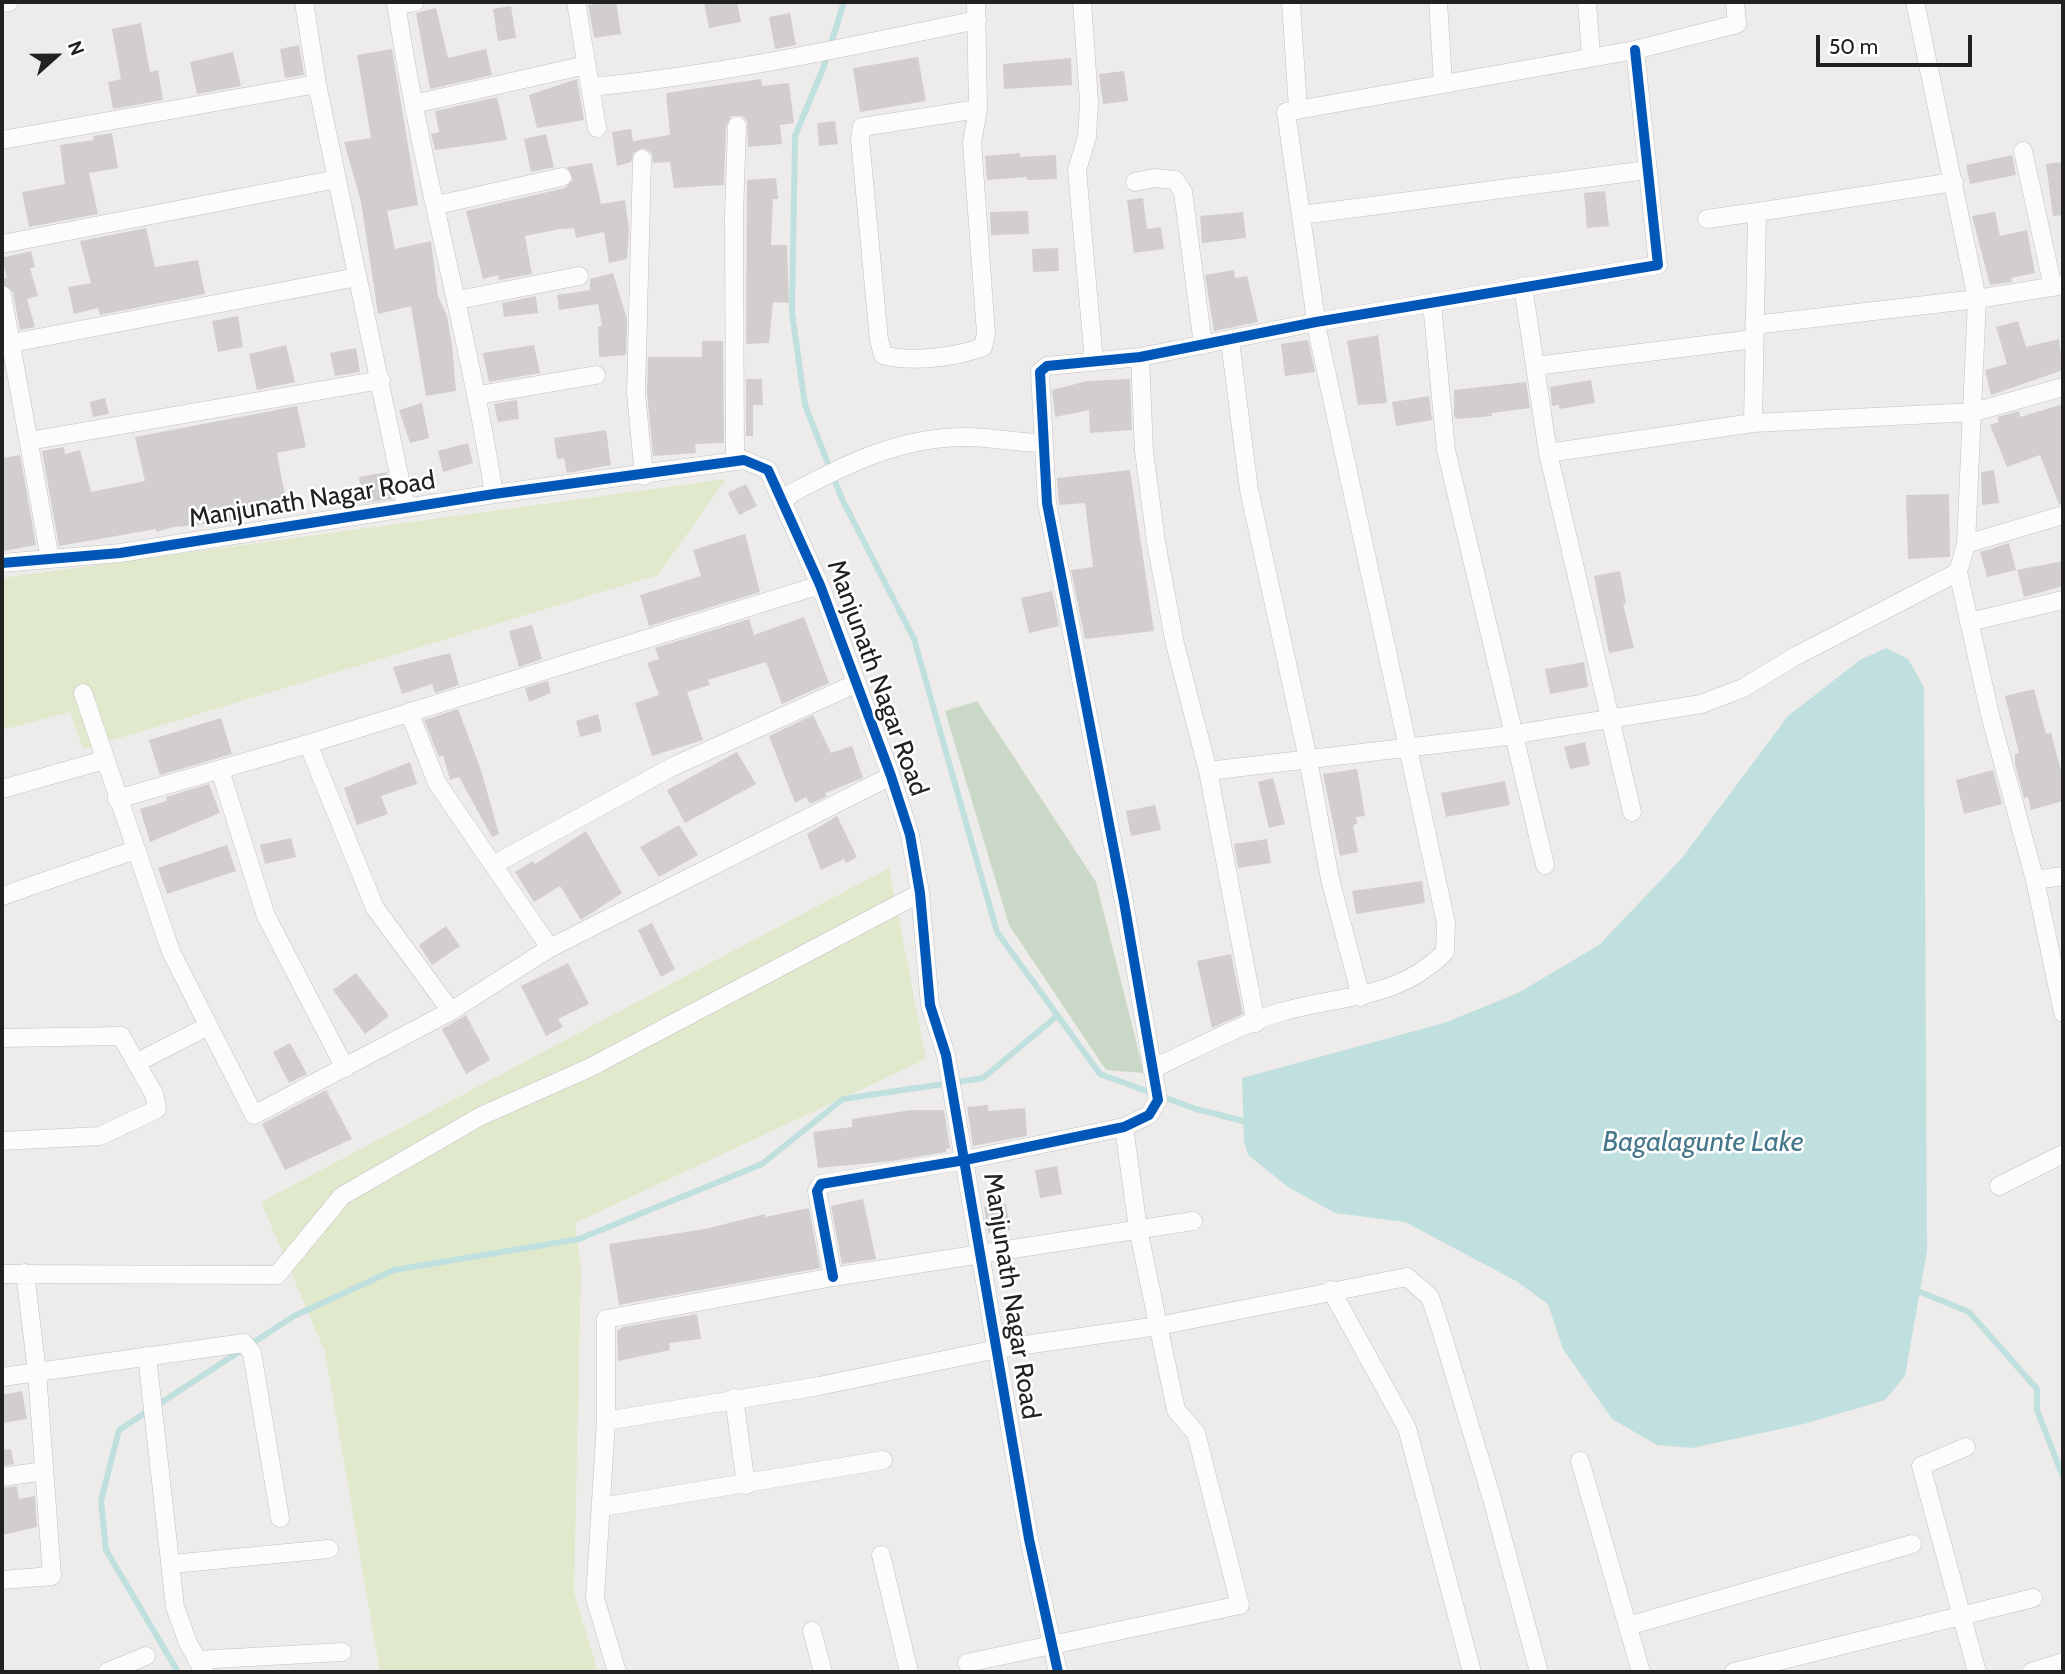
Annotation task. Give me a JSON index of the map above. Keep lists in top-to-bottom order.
{
  "streets": {
    "street": ["Manjunath Nagar Road"]
  },
  "water": ["Bagalagunte Lake"],
  "scale_bar": "50 m",
  "north": "right"
}
